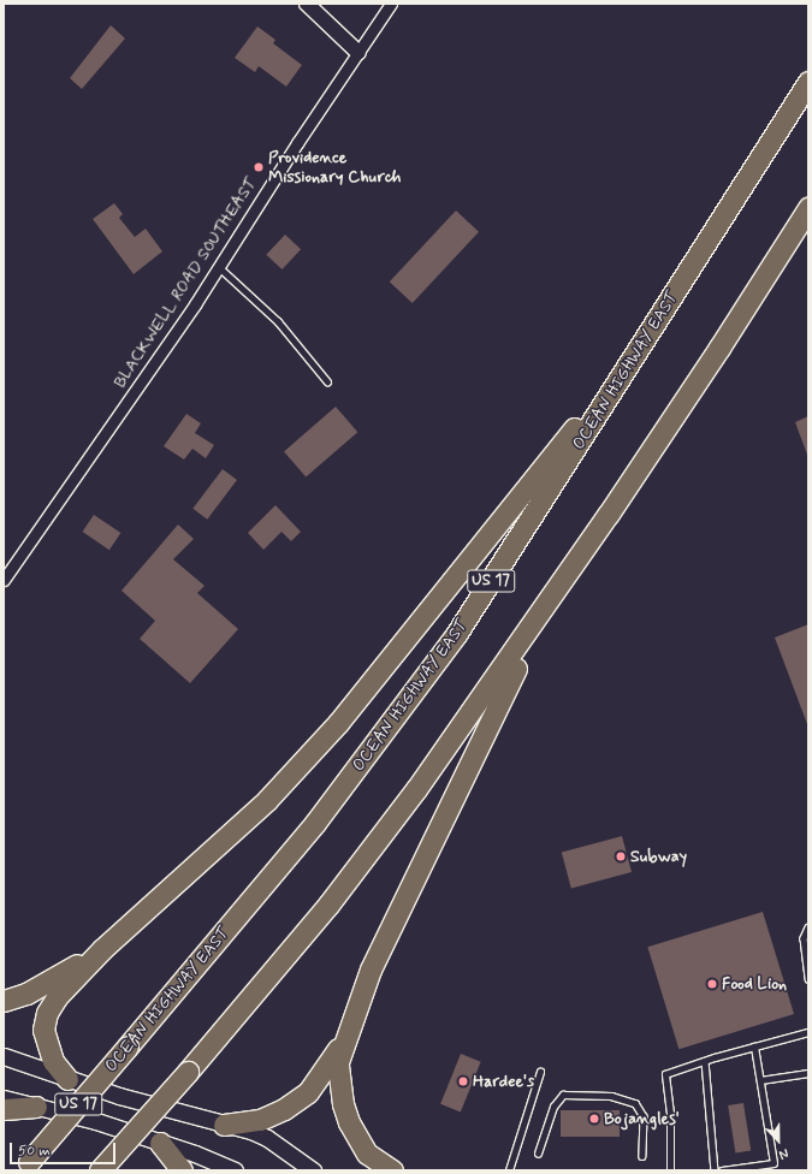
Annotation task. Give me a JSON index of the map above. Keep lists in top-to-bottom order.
{
  "streets": {
    "highway": ["OCEAN HIGHWAY EAST", "US 17"],
    "street": ["BLACKWELL ROAD SOUTHEAST"]
  },
  "places": [
    "Providence Missionary Church",
    "Subway",
    "Food Lion",
    "Hardee's",
    "Bojangles'"
  ],
  "scale_bar": "50 m",
  "north": "bottom"
}
